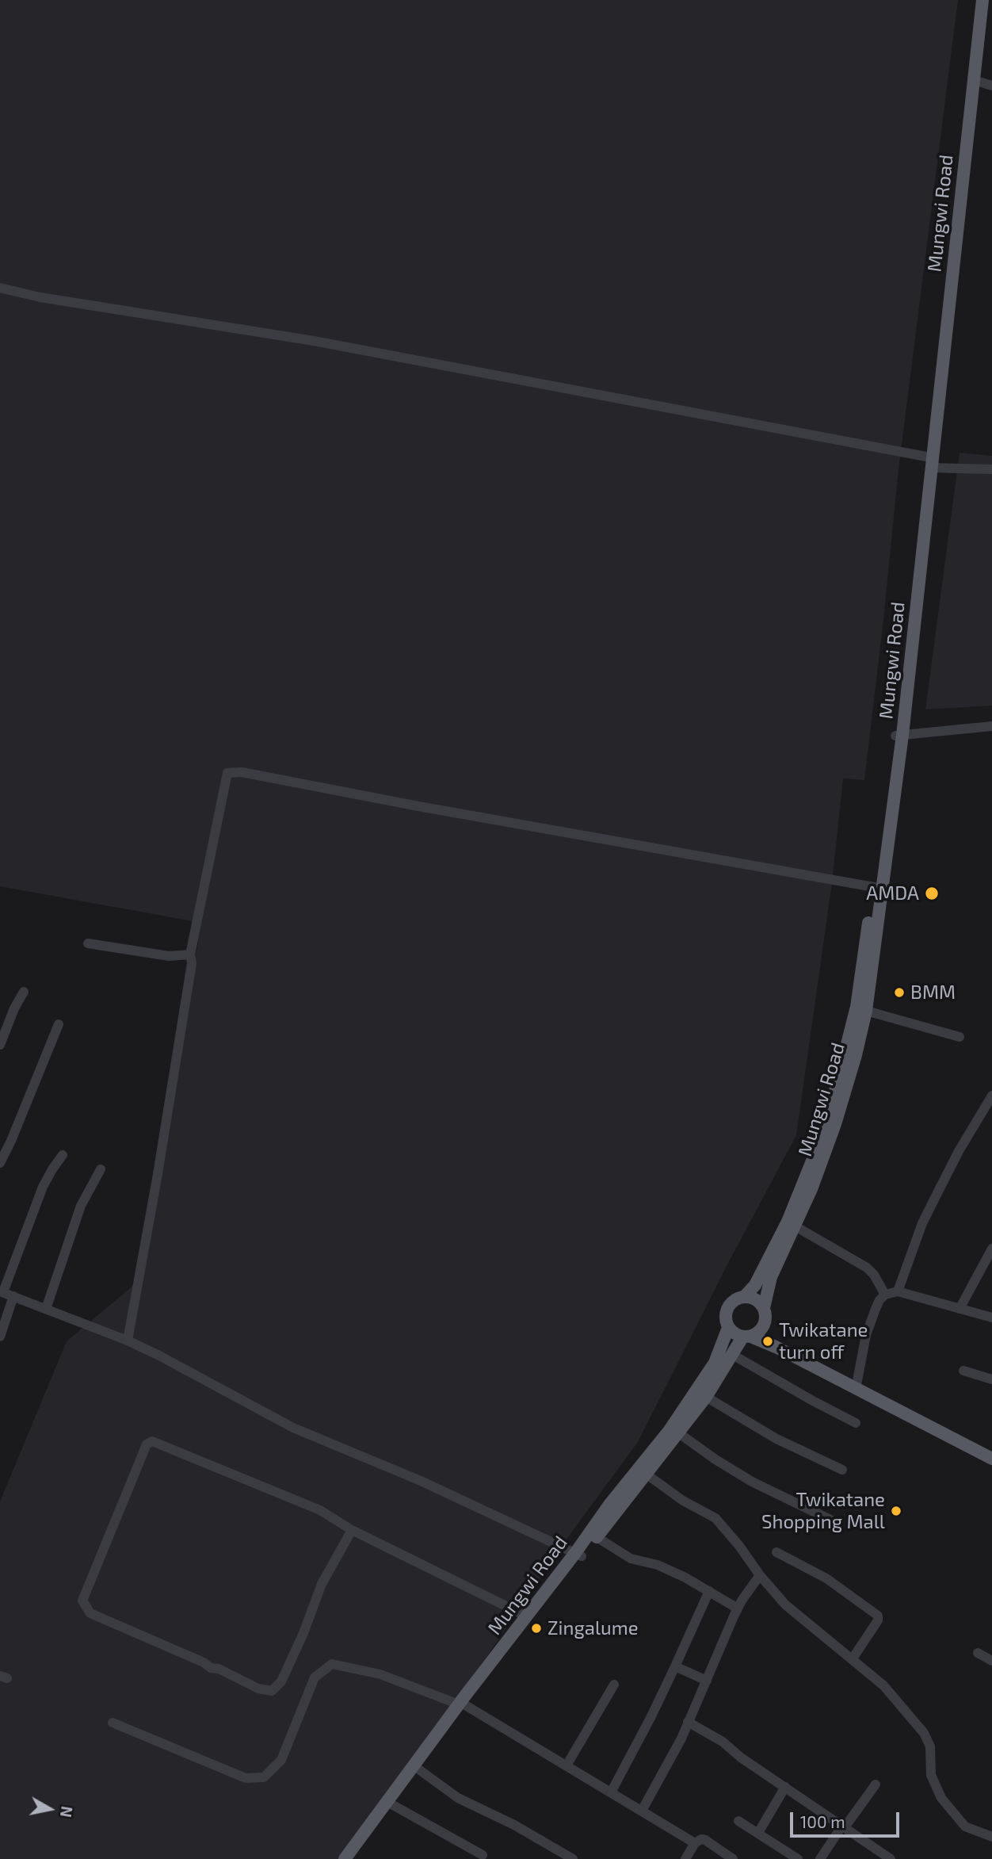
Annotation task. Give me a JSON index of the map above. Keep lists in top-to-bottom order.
{
  "streets": {
    "main road": ["Mungwi Road"]
  },
  "places": [
    "AMDA",
    "BMM",
    "Twikatane turn off",
    "Twikatane Shopping Mall",
    "Zingalume"
  ],
  "scale_bar": "100 m",
  "north": "right"
}
